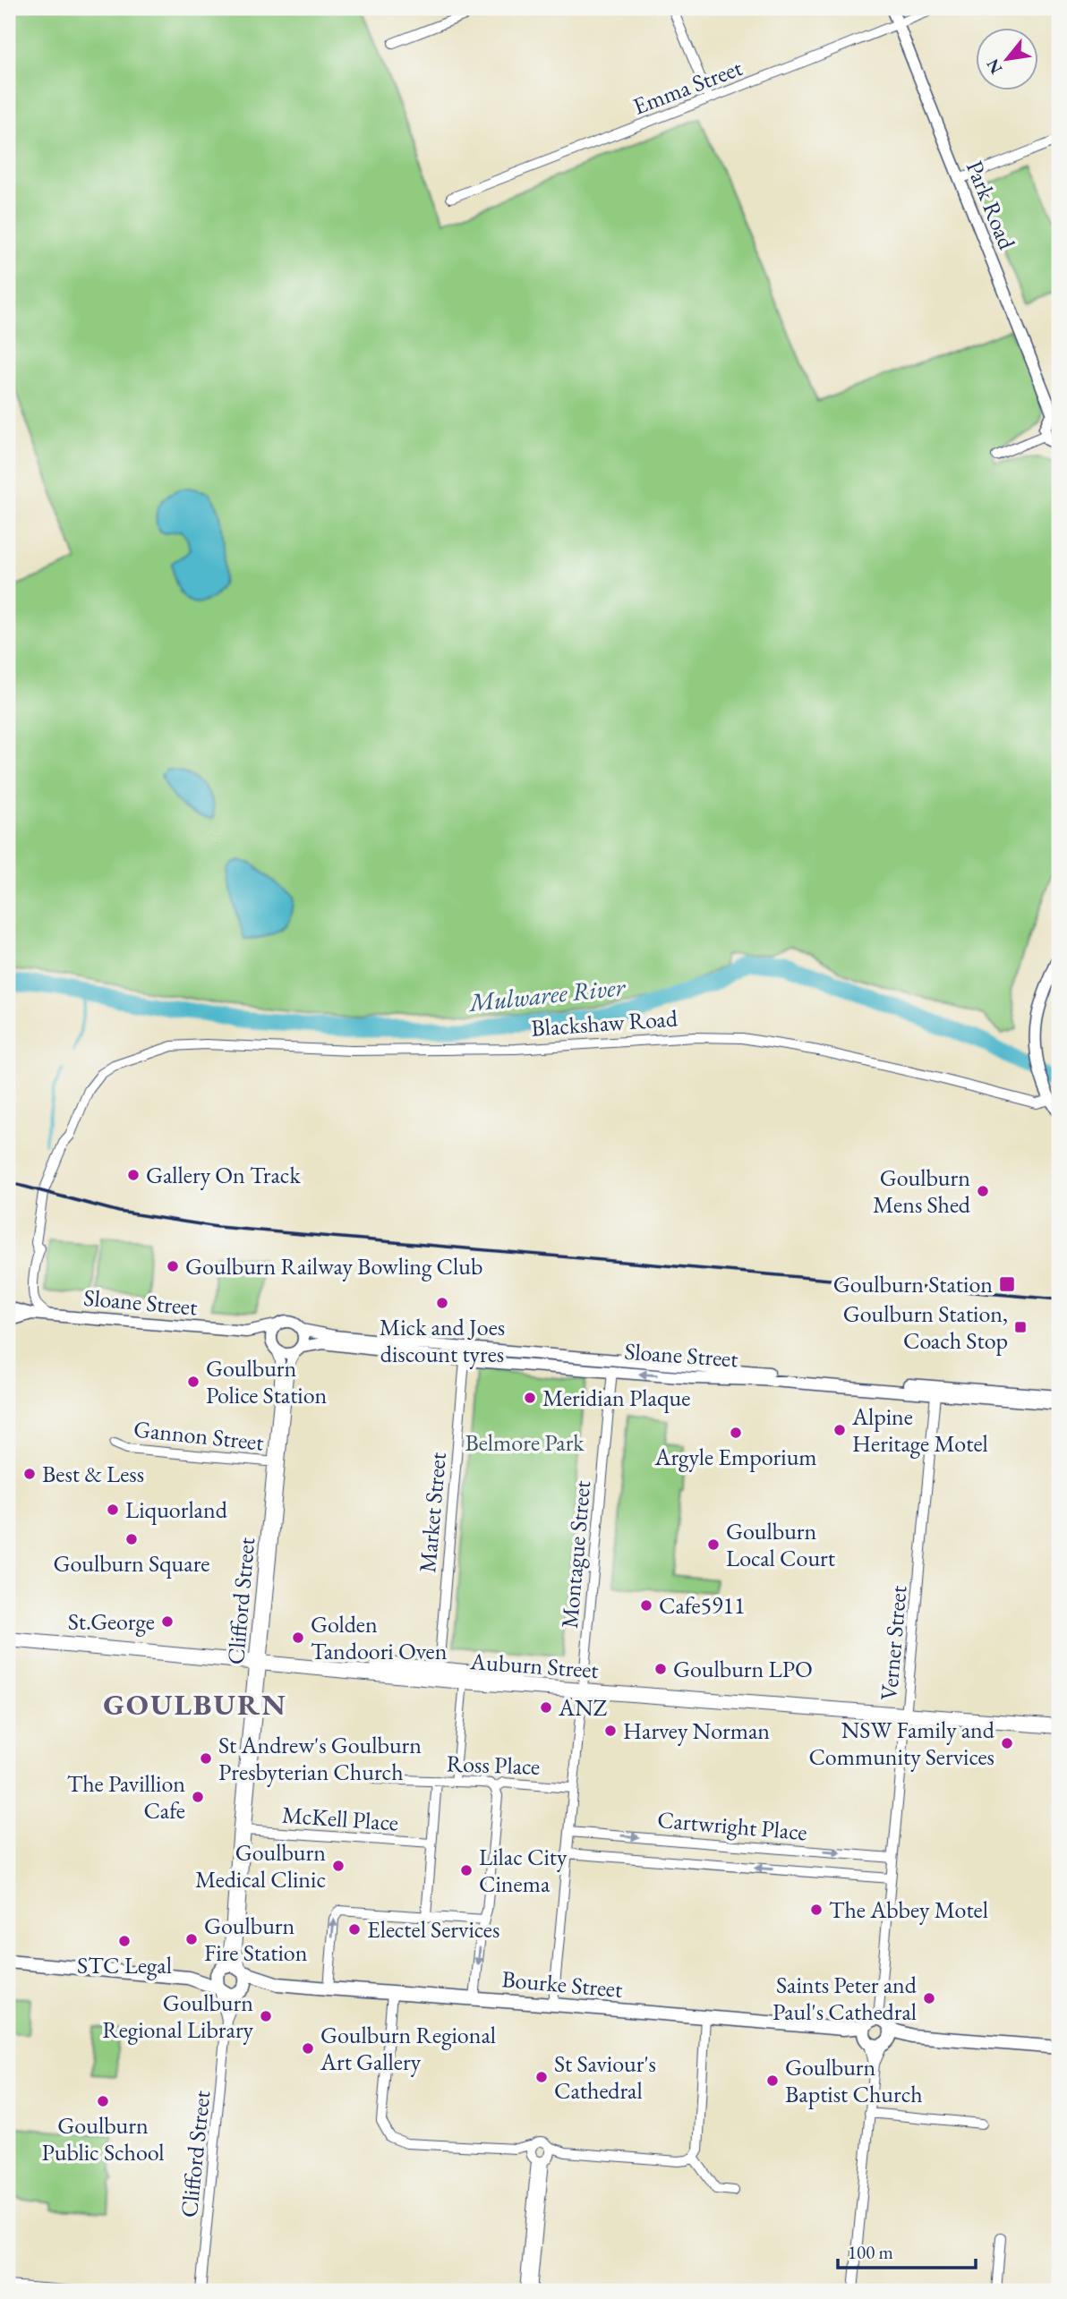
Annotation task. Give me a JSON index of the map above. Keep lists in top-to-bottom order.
{
  "streets": {
    "main road": ["Auburn Street", "Bourke Street"],
    "street": [
      "Emma Street",
      "Park Road",
      "Blackshaw Road",
      "Sloane Street",
      "Gannon Street",
      "Market Street",
      "Montague Street",
      "Clifford Street",
      "Verner Street",
      "Ross Place",
      "McKell Place",
      "Cartwright Place"
    ]
  },
  "crossings": [
    ["Emma Street", "Park Road"],
    ["Sloane Street", "Market Street"],
    ["Sloane Street", "Montague Street"],
    ["Sloane Street", "Clifford Street"],
    ["Sloane Street", "Verner Street"],
    ["Gannon Street", "Clifford Street"],
    ["Market Street", "Auburn Street"],
    ["Montague Street", "Auburn Street"],
    ["Montague Street", "Ross Place"],
    ["Montague Street", "Cartwright Place"],
    ["Montague Street", "Bourke Street"],
    ["Clifford Street", "Auburn Street"],
    ["Clifford Street", "McKell Place"],
    ["Clifford Street", "Bourke Street"],
    ["Verner Street", "Auburn Street"],
    ["Verner Street", "Cartwright Place"],
    ["Verner Street", "Bourke Street"]
  ],
  "districts": ["GOULBURN"],
  "water": ["Mulwaree River"],
  "parks": ["Belmore Park"],
  "places": {
    "other": [
      "Gallery On Track",
      "Goulburn Mens Shed",
      "Goulburn Railway Bowling Club",
      "Mick and Joes discount tyres",
      "Goulburn Police Station",
      "Meridian Plaque",
      "Alpine Heritage Motel",
      "Argyle Emporium",
      "Best & Less",
      "Liquorland",
      "Goulburn Square",
      "Goulburn Local Court",
      "Cafe5911",
      "St.George",
      "Golden Tandoori Oven",
      "Goulburn LPO",
      "ANZ",
      "Harvey Norman",
      "NSW Family and Community Services",
      "St Andrew's Goulburn Presbyterian Church",
      "The Pavillion Cafe",
      "Goulburn Medical Clinic",
      "Lilac City Cinema",
      "The Abbey Motel",
      "Electel Services",
      "Goulburn Fire Station",
      "STC Legal",
      "Saints Peter and Paul's Cathedral",
      "Goulburn Regional Library",
      "Goulburn Regional Art Gallery",
      "St Saviour's Cathedral",
      "Goulburn Baptist Church",
      "Goulburn Public School"
    ],
    "transit": ["Goulburn Station", "Goulburn Station, Coach Stop"]
  },
  "scale_bar": "100 m",
  "north": "bottom left"
}
